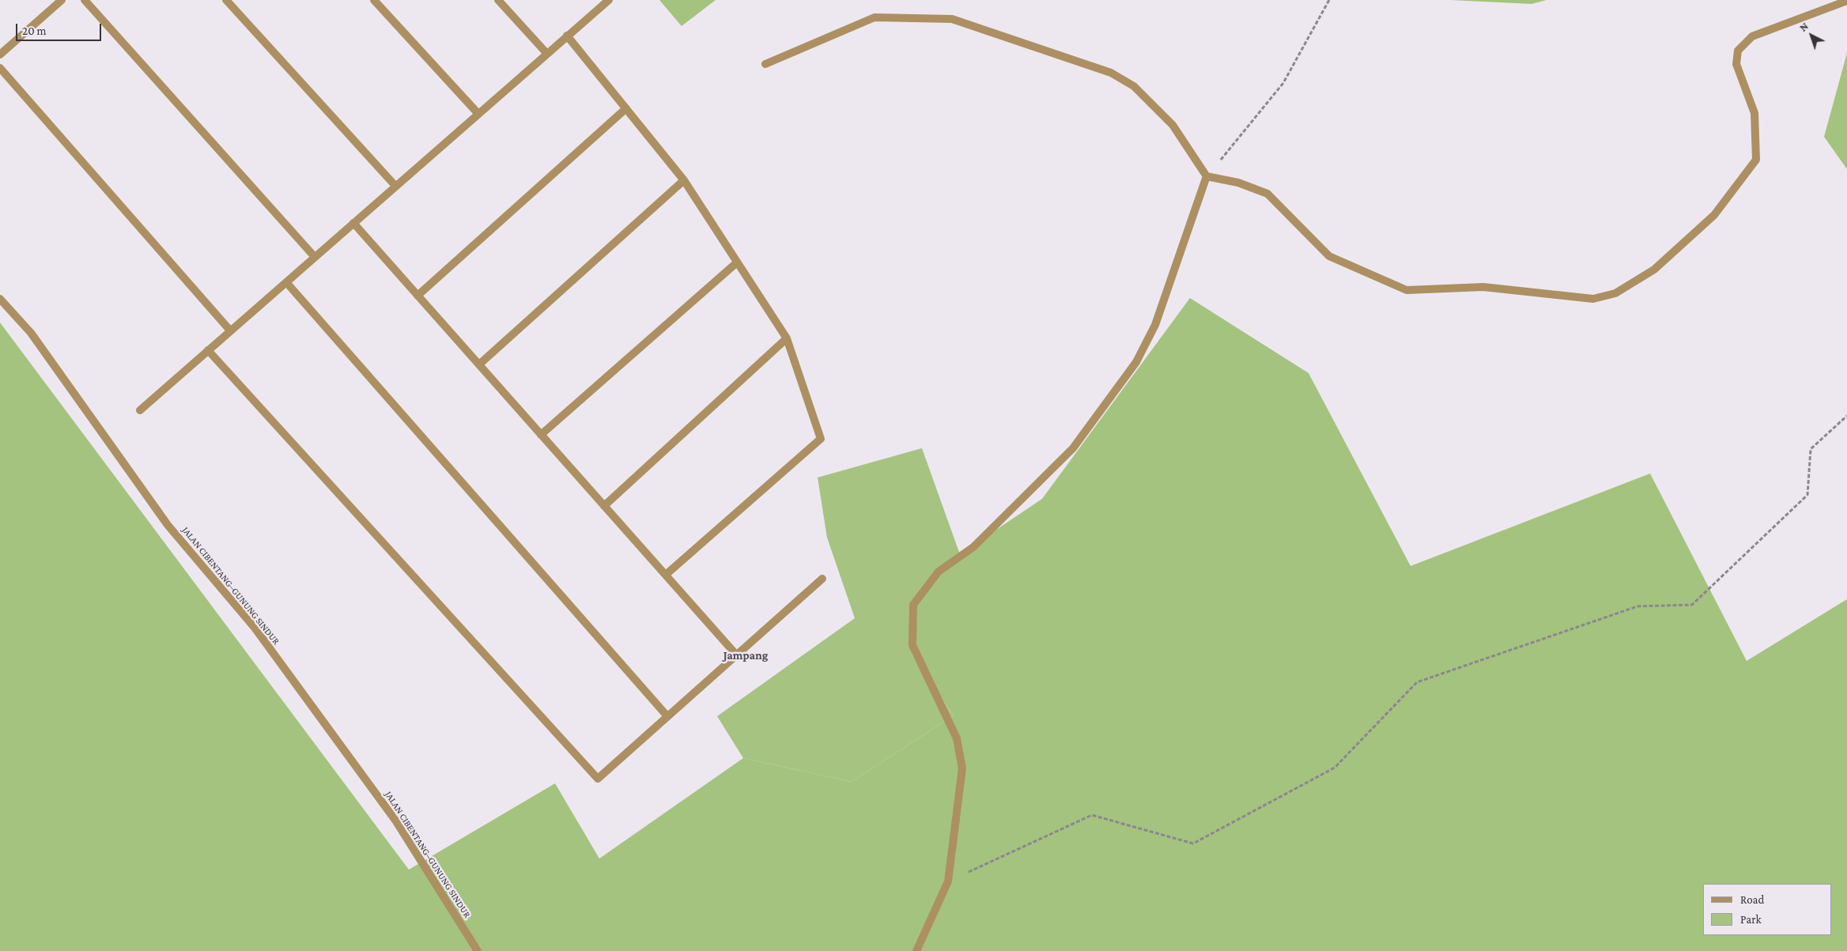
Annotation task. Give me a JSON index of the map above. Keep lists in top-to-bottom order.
{
  "streets": {
    "street": ["JALAN CIBENTANG–GUNUNG SINDUR"]
  },
  "districts": ["Jampang"],
  "legend": ["Road", "Park"],
  "scale_bar": "20 m",
  "north": "top left"
}
